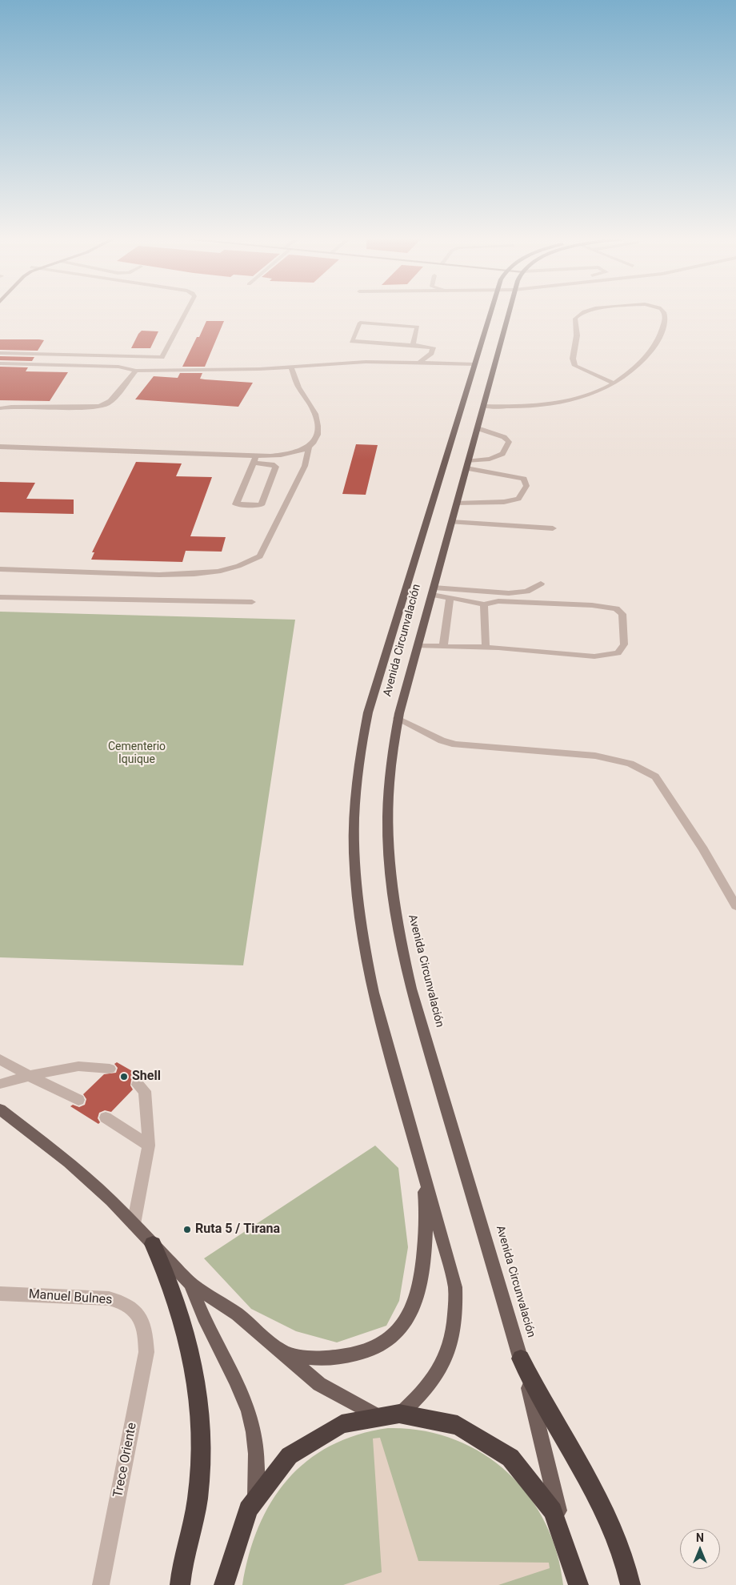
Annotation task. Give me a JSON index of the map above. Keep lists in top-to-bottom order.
{
  "streets": {
    "main road": ["Avenida Circunvalación"],
    "street": ["Manuel Bulnes", "Trece Oriente"]
  },
  "crossings": [
    ["Manuel Bulnes", "Trece Oriente"]
  ],
  "parks": ["Cementerio Iquique"],
  "places": ["Shell", "Ruta 5 / Tirana"],
  "north": "top"
}
